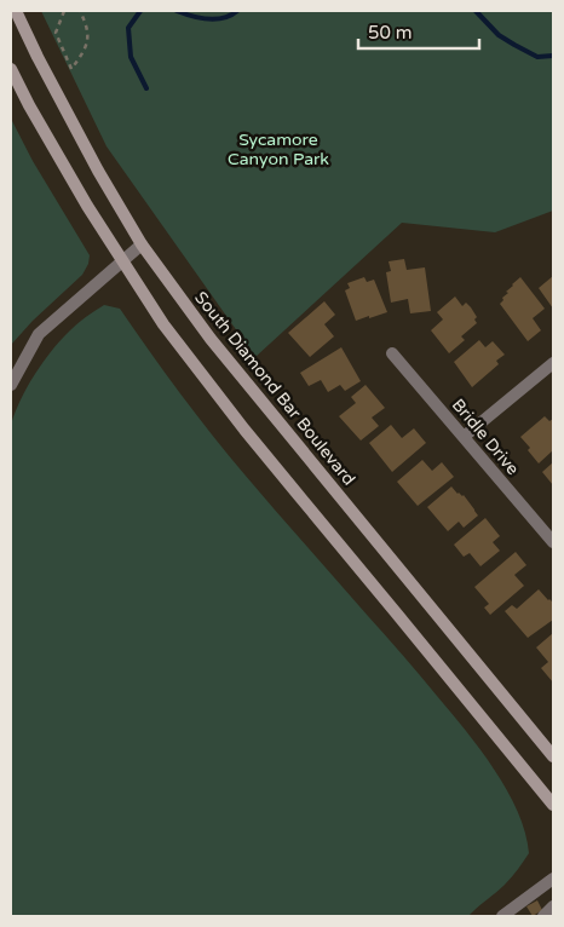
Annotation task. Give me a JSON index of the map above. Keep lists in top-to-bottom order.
{
  "streets": {
    "main road": ["South Diamond Bar Boulevard"],
    "street": ["Bridle Drive"]
  },
  "parks": ["Sycamore Canyon Park"],
  "scale_bar": "50 m"
}
